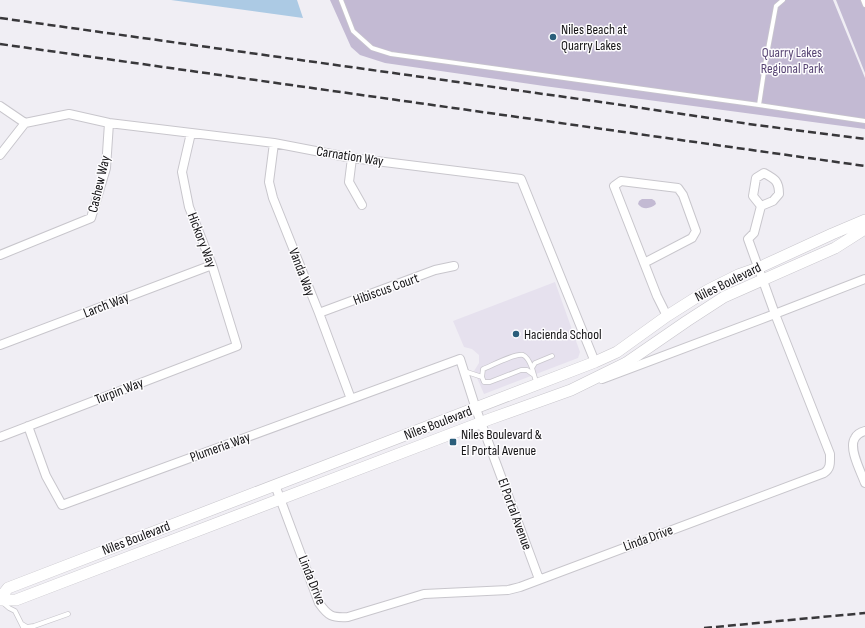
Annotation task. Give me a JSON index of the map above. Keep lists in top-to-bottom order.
{
  "streets": {
    "main road": ["Niles Boulevard"],
    "street": [
      "Carnation Way",
      "Cashew Way",
      "Hickory Way",
      "Vanda Way",
      "Hibiscus Court",
      "Larch Way",
      "Turpin Way",
      "Plumeria Way",
      "El Portal Avenue",
      "Linda Drive"
    ]
  },
  "crossings": [
    ["Carnation Way", "Cashew Way"],
    ["Carnation Way", "Hickory Way"],
    ["Carnation Way", "Vanda Way"],
    ["Carnation Way", "Niles Boulevard"],
    ["Hickory Way", "Larch Way"],
    ["Hickory Way", "Turpin Way"],
    ["Vanda Way", "Hibiscus Court"],
    ["Vanda Way", "Plumeria Way"],
    ["Niles Boulevard", "El Portal Avenue"],
    ["Niles Boulevard", "Linda Drive"],
    ["Turpin Way", "Plumeria Way"],
    ["Plumeria Way", "El Portal Avenue"],
    ["El Portal Avenue", "Linda Drive"]
  ],
  "parks": ["Quarry Lakes Regional Park"],
  "places": {
    "other": ["Niles Beach at Quarry Lakes", "Hacienda School"],
    "transit": ["Niles Boulevard & El Portal Avenue"]
  }
}
